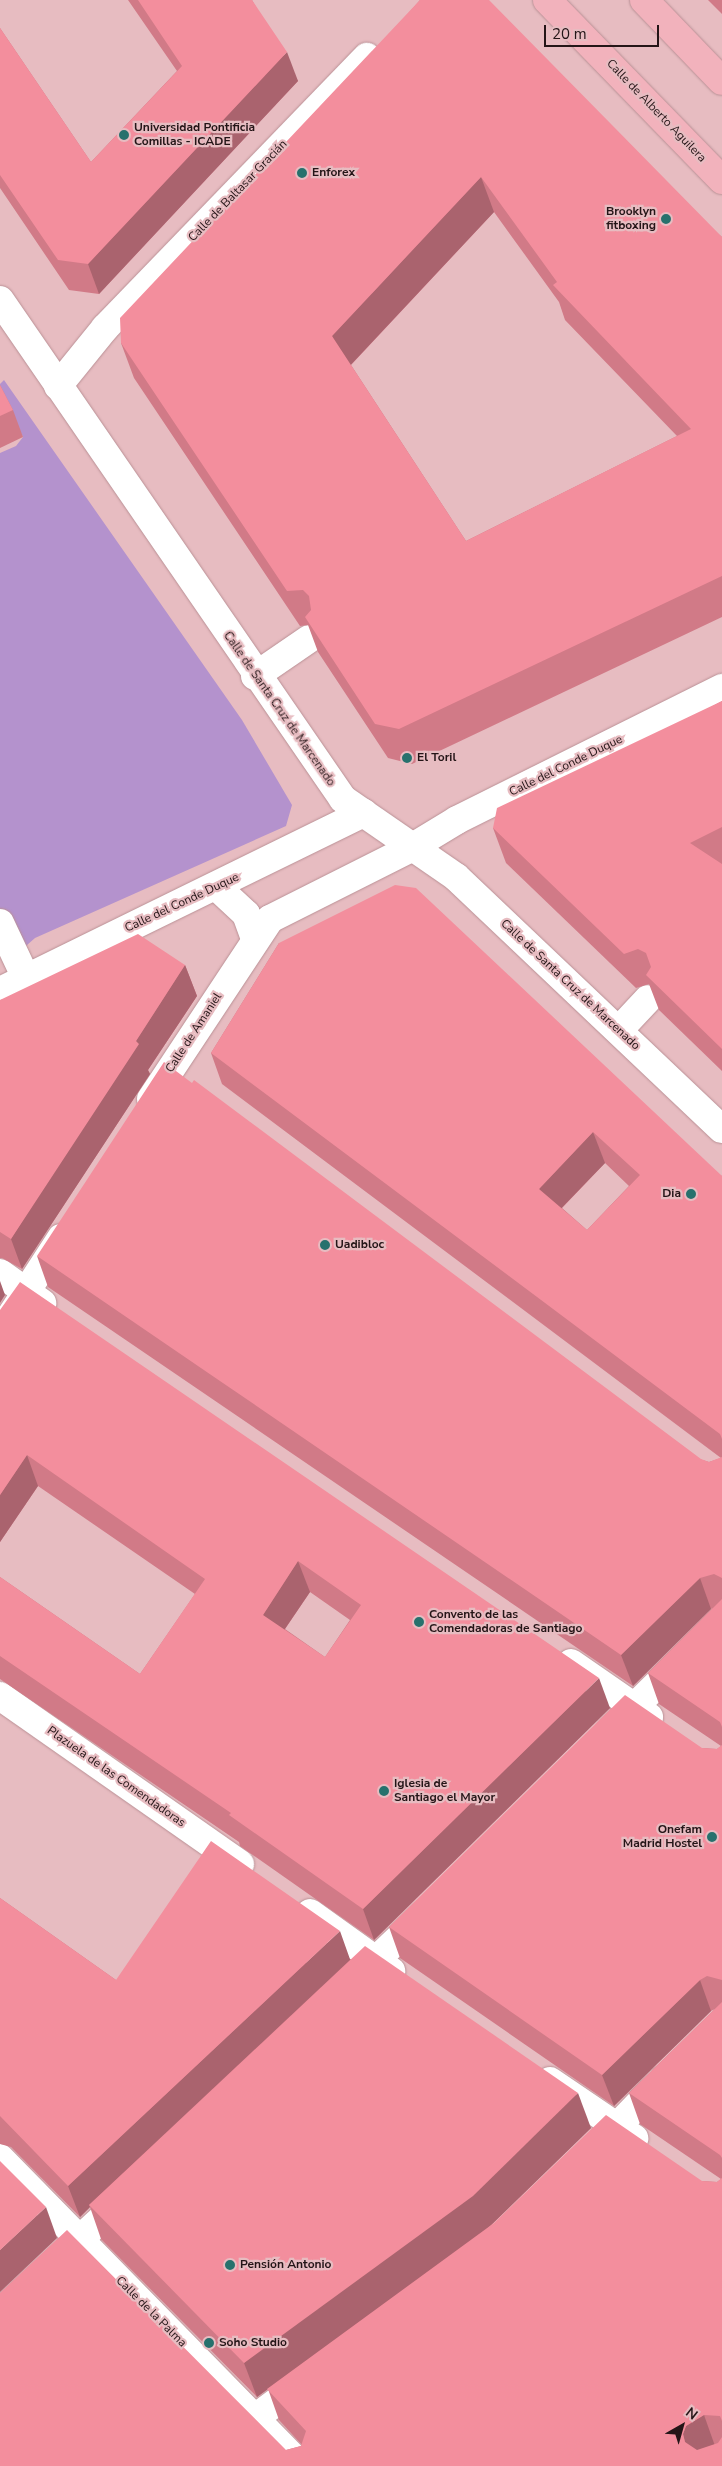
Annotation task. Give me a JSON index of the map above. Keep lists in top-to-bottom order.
{
  "streets": {
    "main road": ["Calle de Alberto Aguilera"],
    "street": [
      "Calle de Baltasar Gracián",
      "Calle de Santa Cruz de Marcenado",
      "Calle del Conde Duque",
      "Calle de Amaniel",
      "Plazuela de las Comendadoras",
      "Calle de la Palma"
    ]
  },
  "crossings": [
    ["Calle de Baltasar Gracián", "Calle de Santa Cruz de Marcenado"],
    ["Calle de Santa Cruz de Marcenado", "Calle del Conde Duque"],
    ["Calle de Santa Cruz de Marcenado", "Calle de Amaniel"],
    ["Calle del Conde Duque", "Calle de Amaniel"]
  ],
  "places": [
    "Universidad Pontificia Comillas - ICADE",
    "Enforex",
    "Brooklyn fitboxing",
    "El Toril",
    "Dia",
    "Uadibloc",
    "Convento de las Comendadoras de Santiago",
    "Iglesia de Santiago el Mayor",
    "Onefam Madrid Hostel",
    "Pensión Antonio",
    "Soho Studio"
  ],
  "scale_bar": "20 m",
  "north": "top right"
}
